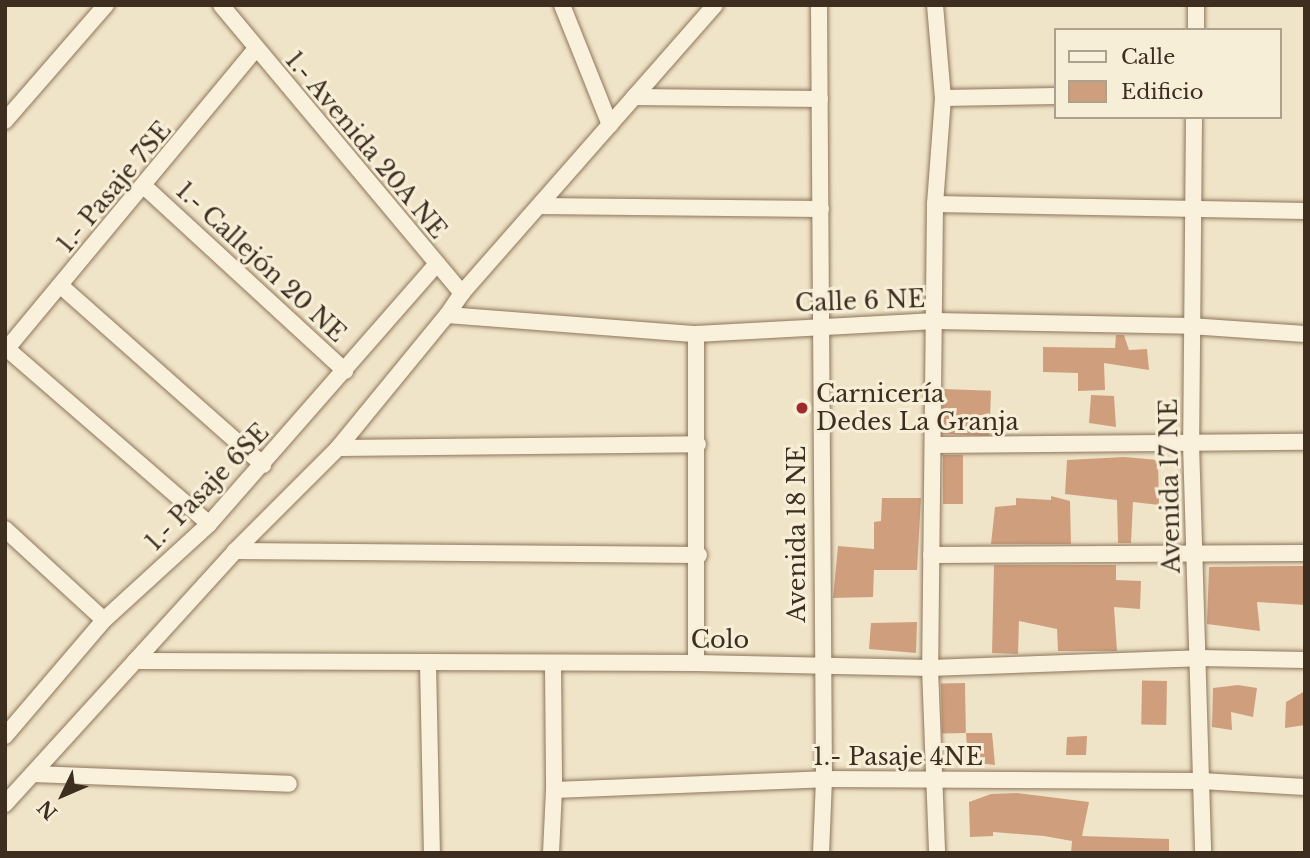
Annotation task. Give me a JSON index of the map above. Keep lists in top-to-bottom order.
{
  "streets": {
    "street": [
      "1.- Avenida 20A NE",
      "1.- Pasaje 7SE",
      "1.- Callejón 20 NE",
      "Calle 6 NE",
      "Avenida 17 NE",
      "1.- Pasaje 6SE",
      "Avenida 18 NE",
      "Colo",
      "1.- Pasaje 4NE"
    ]
  },
  "crossings": [
    ["1.- Avenida 20A NE", "1.- Pasaje 7SE"],
    ["1.- Avenida 20A NE", "1.- Pasaje 6SE"],
    ["1.- Pasaje 7SE", "1.- Callejón 20 NE"],
    ["1.- Callejón 20 NE", "1.- Pasaje 6SE"],
    ["Calle 6 NE", "Avenida 17 NE"],
    ["Calle 6 NE", "Avenida 18 NE"],
    ["Avenida 17 NE", "Colo"],
    ["Avenida 17 NE", "1.- Pasaje 4NE"],
    ["Avenida 18 NE", "Colo"],
    ["Avenida 18 NE", "1.- Pasaje 4NE"]
  ],
  "places": ["Carnicería Dedes La Granja"],
  "legend": ["Calle", "Edificio"],
  "north": "bottom left"
}
